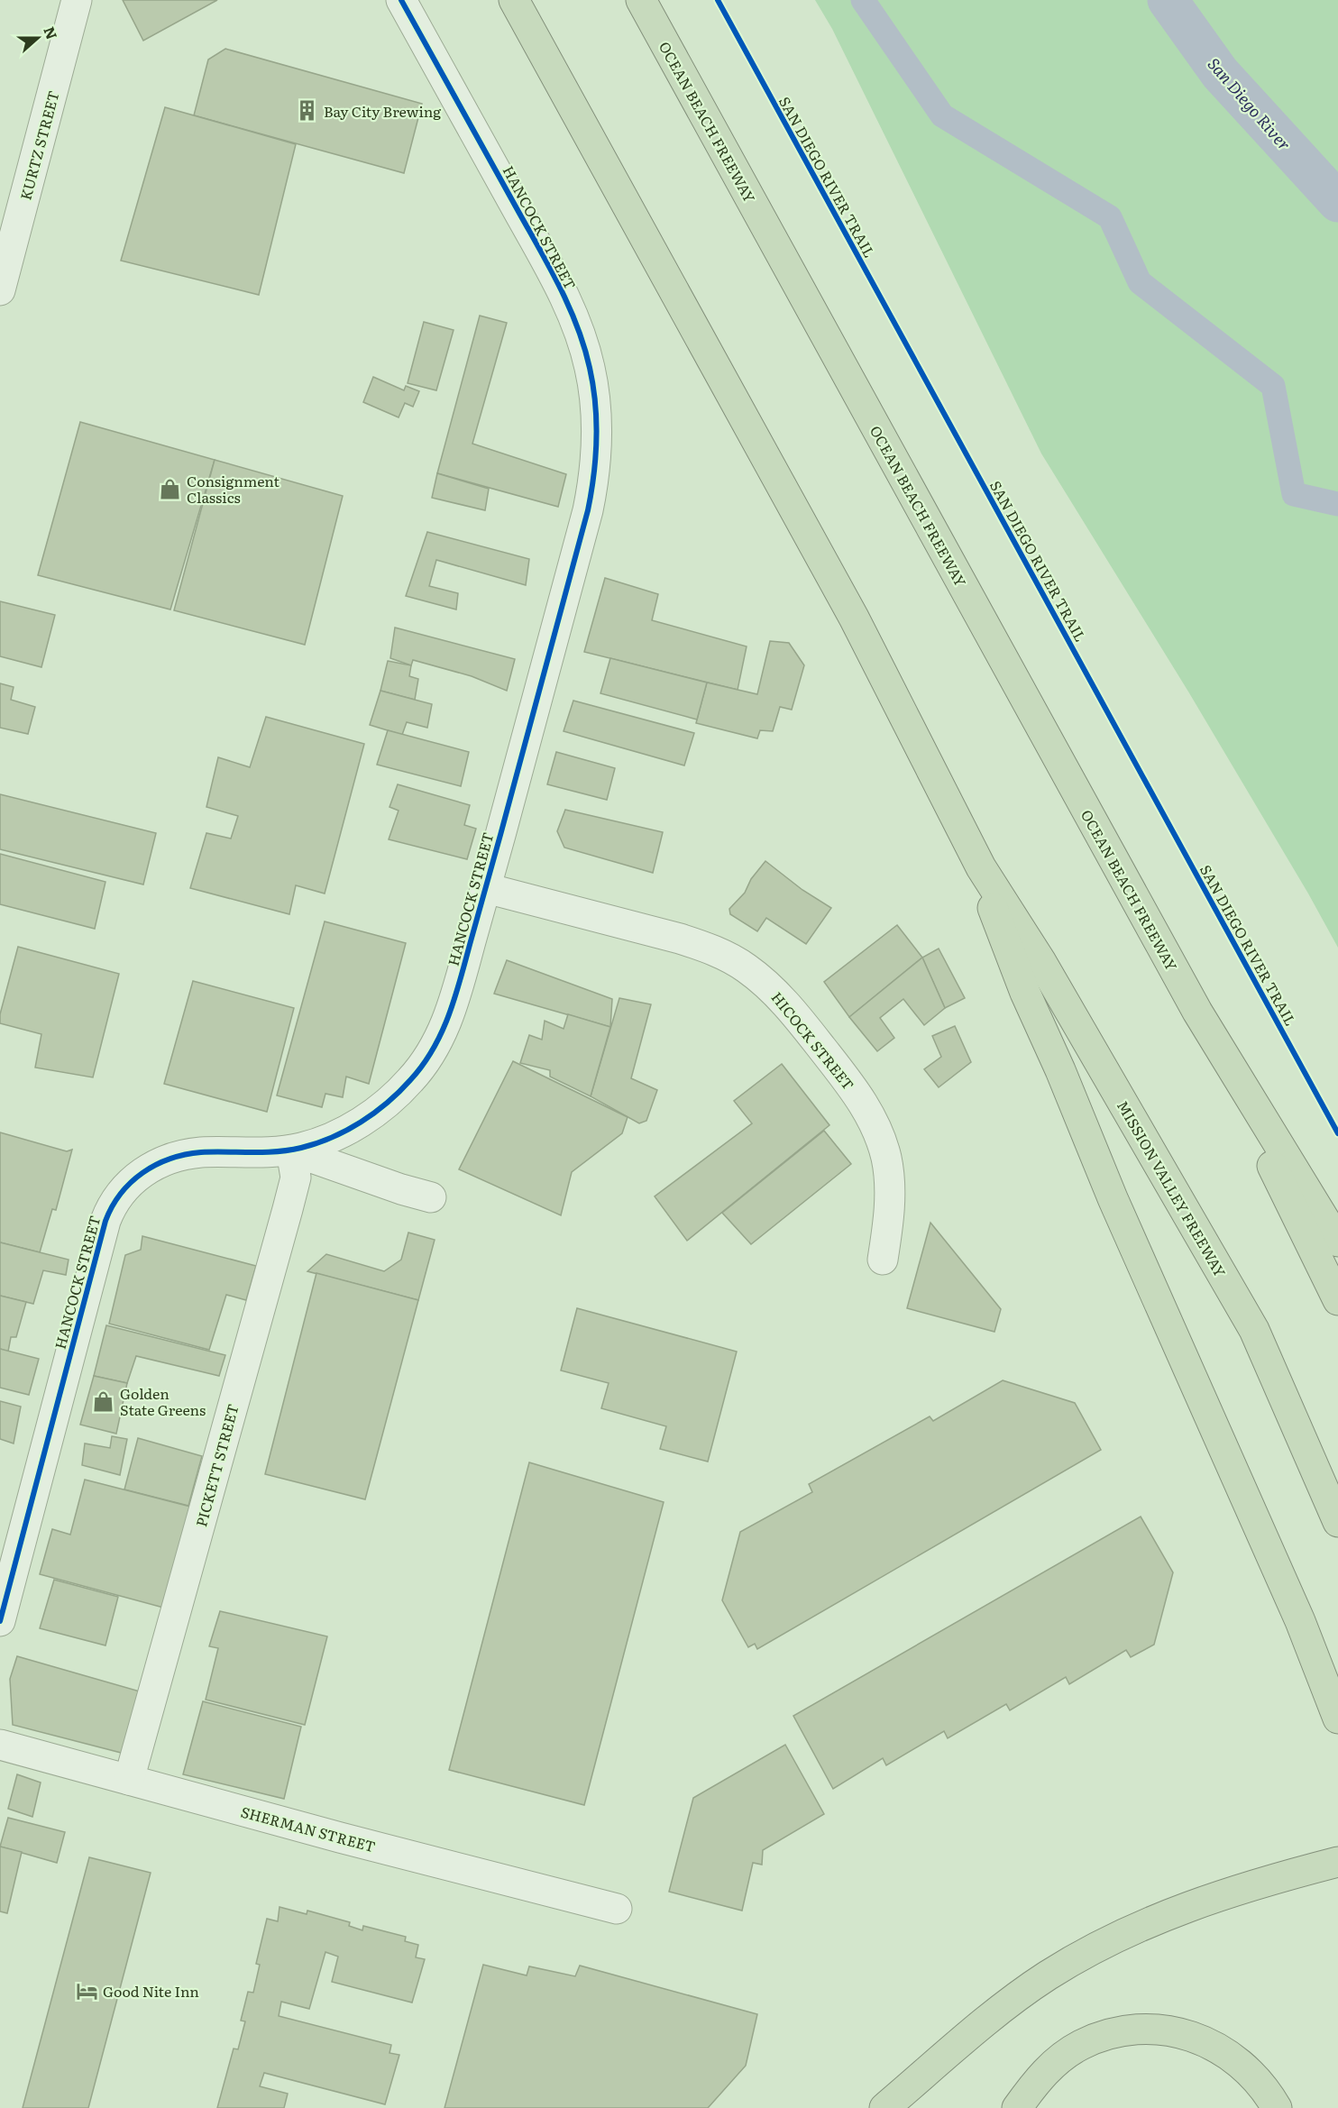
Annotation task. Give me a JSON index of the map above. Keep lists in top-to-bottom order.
{
  "streets": {
    "highway": ["OCEAN BEACH FREEWAY", "MISSION VALLEY FREEWAY"],
    "street": [
      "KURTZ STREET",
      "HANCOCK STREET",
      "HICOCK STREET",
      "PICKETT STREET",
      "SHERMAN STREET"
    ],
    "cycle path": ["SAN DIEGO RIVER TRAIL"]
  },
  "crossings": [
    ["HANCOCK STREET", "HICOCK STREET"],
    ["HANCOCK STREET", "PICKETT STREET"],
    ["PICKETT STREET", "SHERMAN STREET"]
  ],
  "water": ["San Diego River"],
  "places": {
    "building": ["Bay City Brewing"],
    "shop": ["Consignment Classics", "Golden State Greens"],
    "hotel": ["Good Nite Inn"]
  },
  "north": "right"
}
